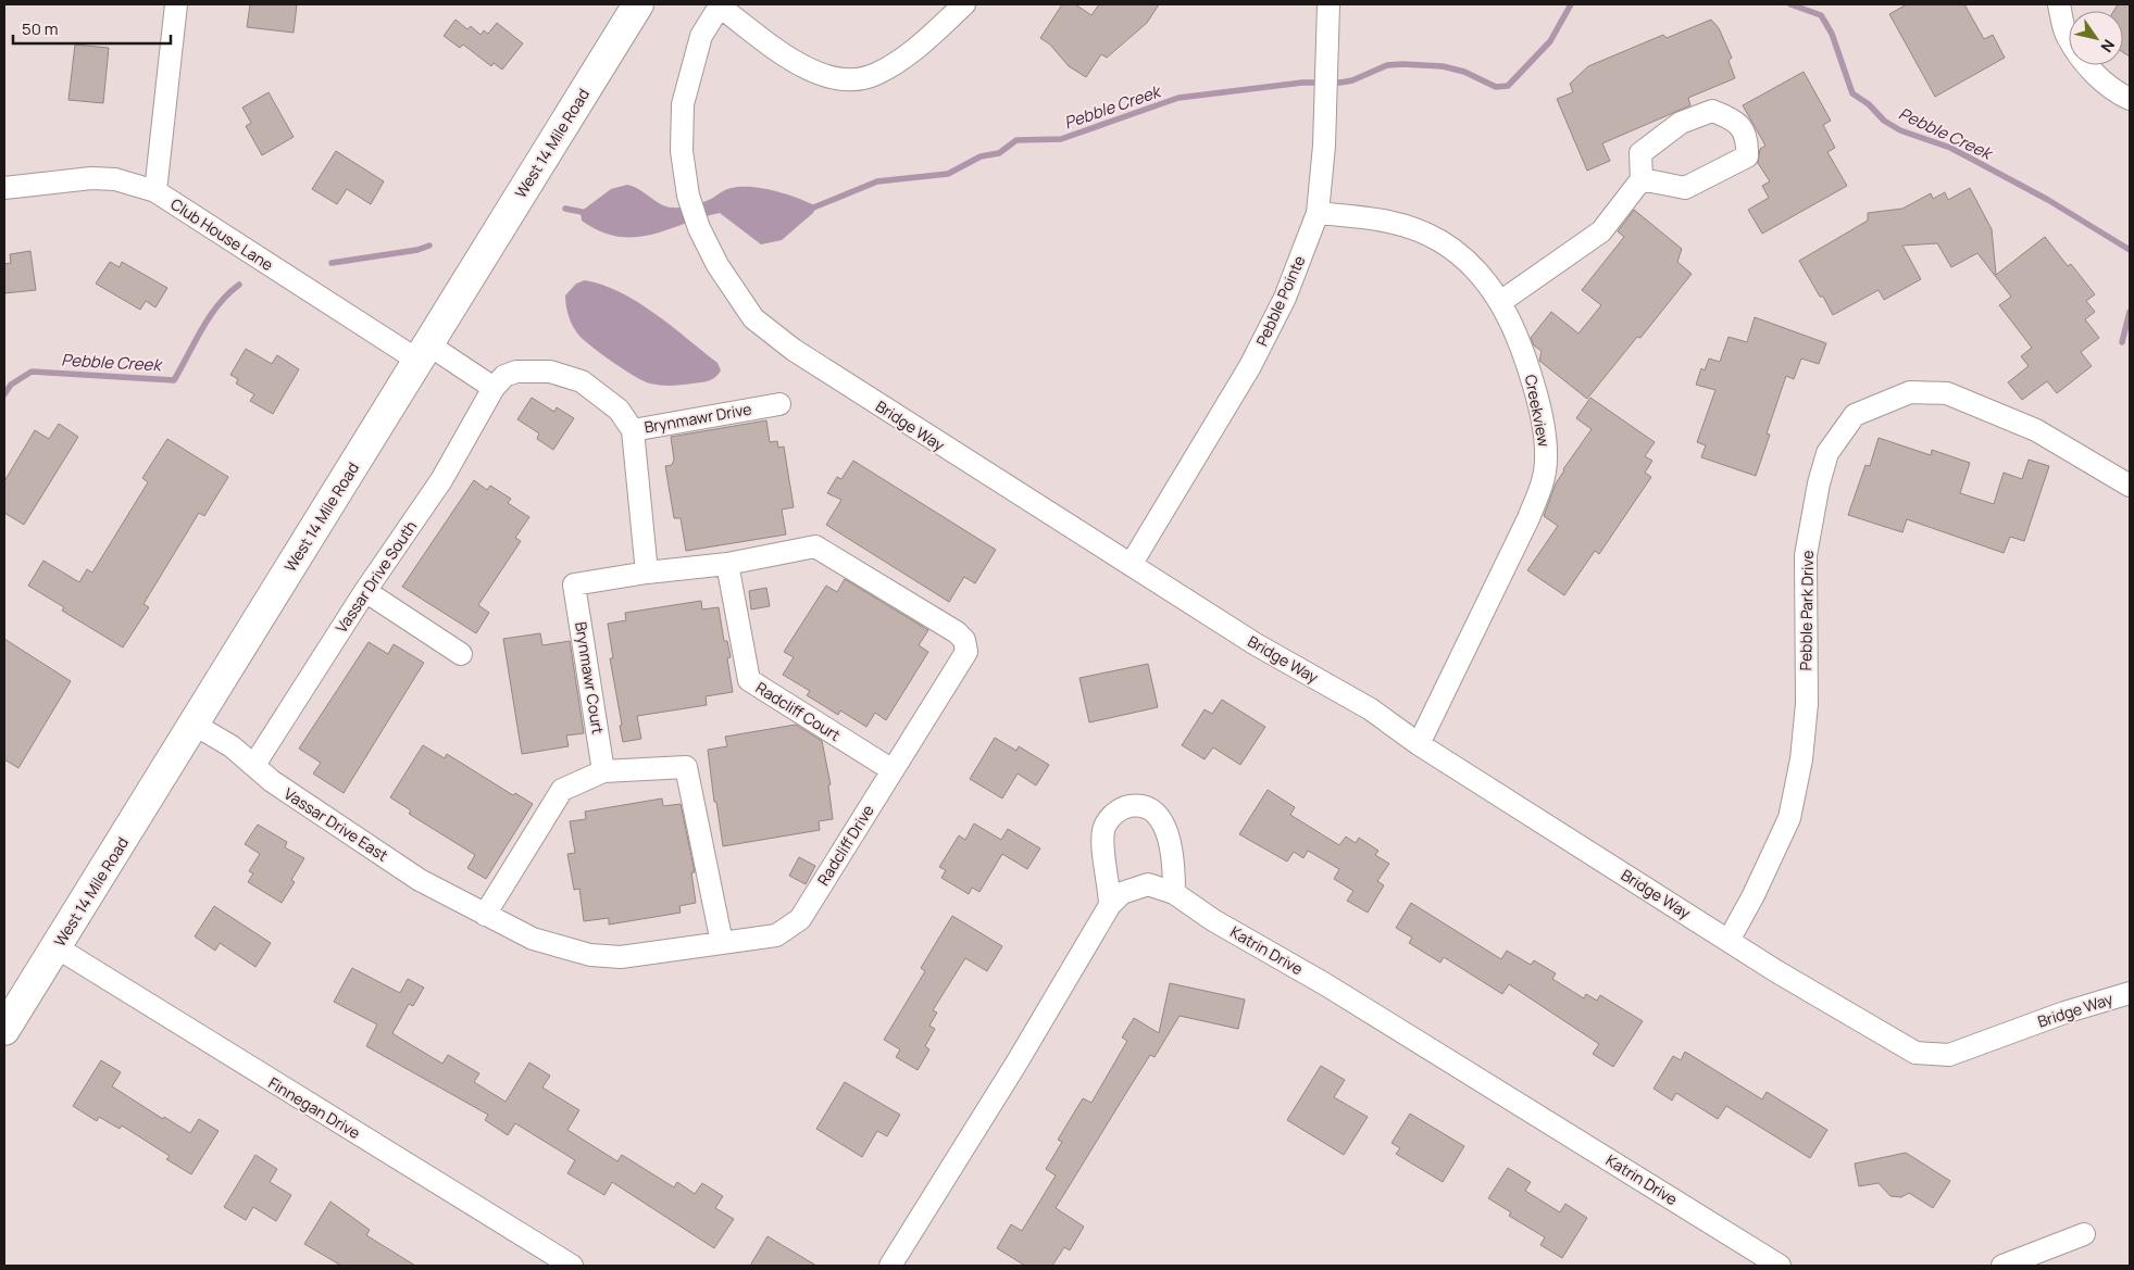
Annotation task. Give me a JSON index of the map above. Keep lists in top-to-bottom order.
{
  "streets": {
    "street": [
      "West 14 Mile Road",
      "Club House Lane",
      "Pebble Pointe",
      "Creekview",
      "Brynmawr Drive",
      "Bridge Way",
      "Vassar Drive South",
      "Pebble Park Drive",
      "Brynmawr Court",
      "Radcliff Court",
      "Vassar Drive East",
      "Radcliff Drive",
      "Katrin Drive",
      "Finnegan Drive"
    ]
  },
  "crossings": [
    ["West 14 Mile Road", "Club House Lane"],
    ["West 14 Mile Road", "Vassar Drive East"],
    ["West 14 Mile Road", "Finnegan Drive"],
    ["Pebble Pointe", "Creekview"],
    ["Pebble Pointe", "Bridge Way"],
    ["Creekview", "Bridge Way"],
    ["Brynmawr Drive", "Vassar Drive South"],
    ["Bridge Way", "Pebble Park Drive"],
    ["Vassar Drive South", "Vassar Drive East"],
    ["Radcliff Court", "Radcliff Drive"],
    ["Vassar Drive East", "Radcliff Drive"]
  ],
  "water": ["Pebble Creek"],
  "scale_bar": "50 m",
  "north": "bottom right"
}
